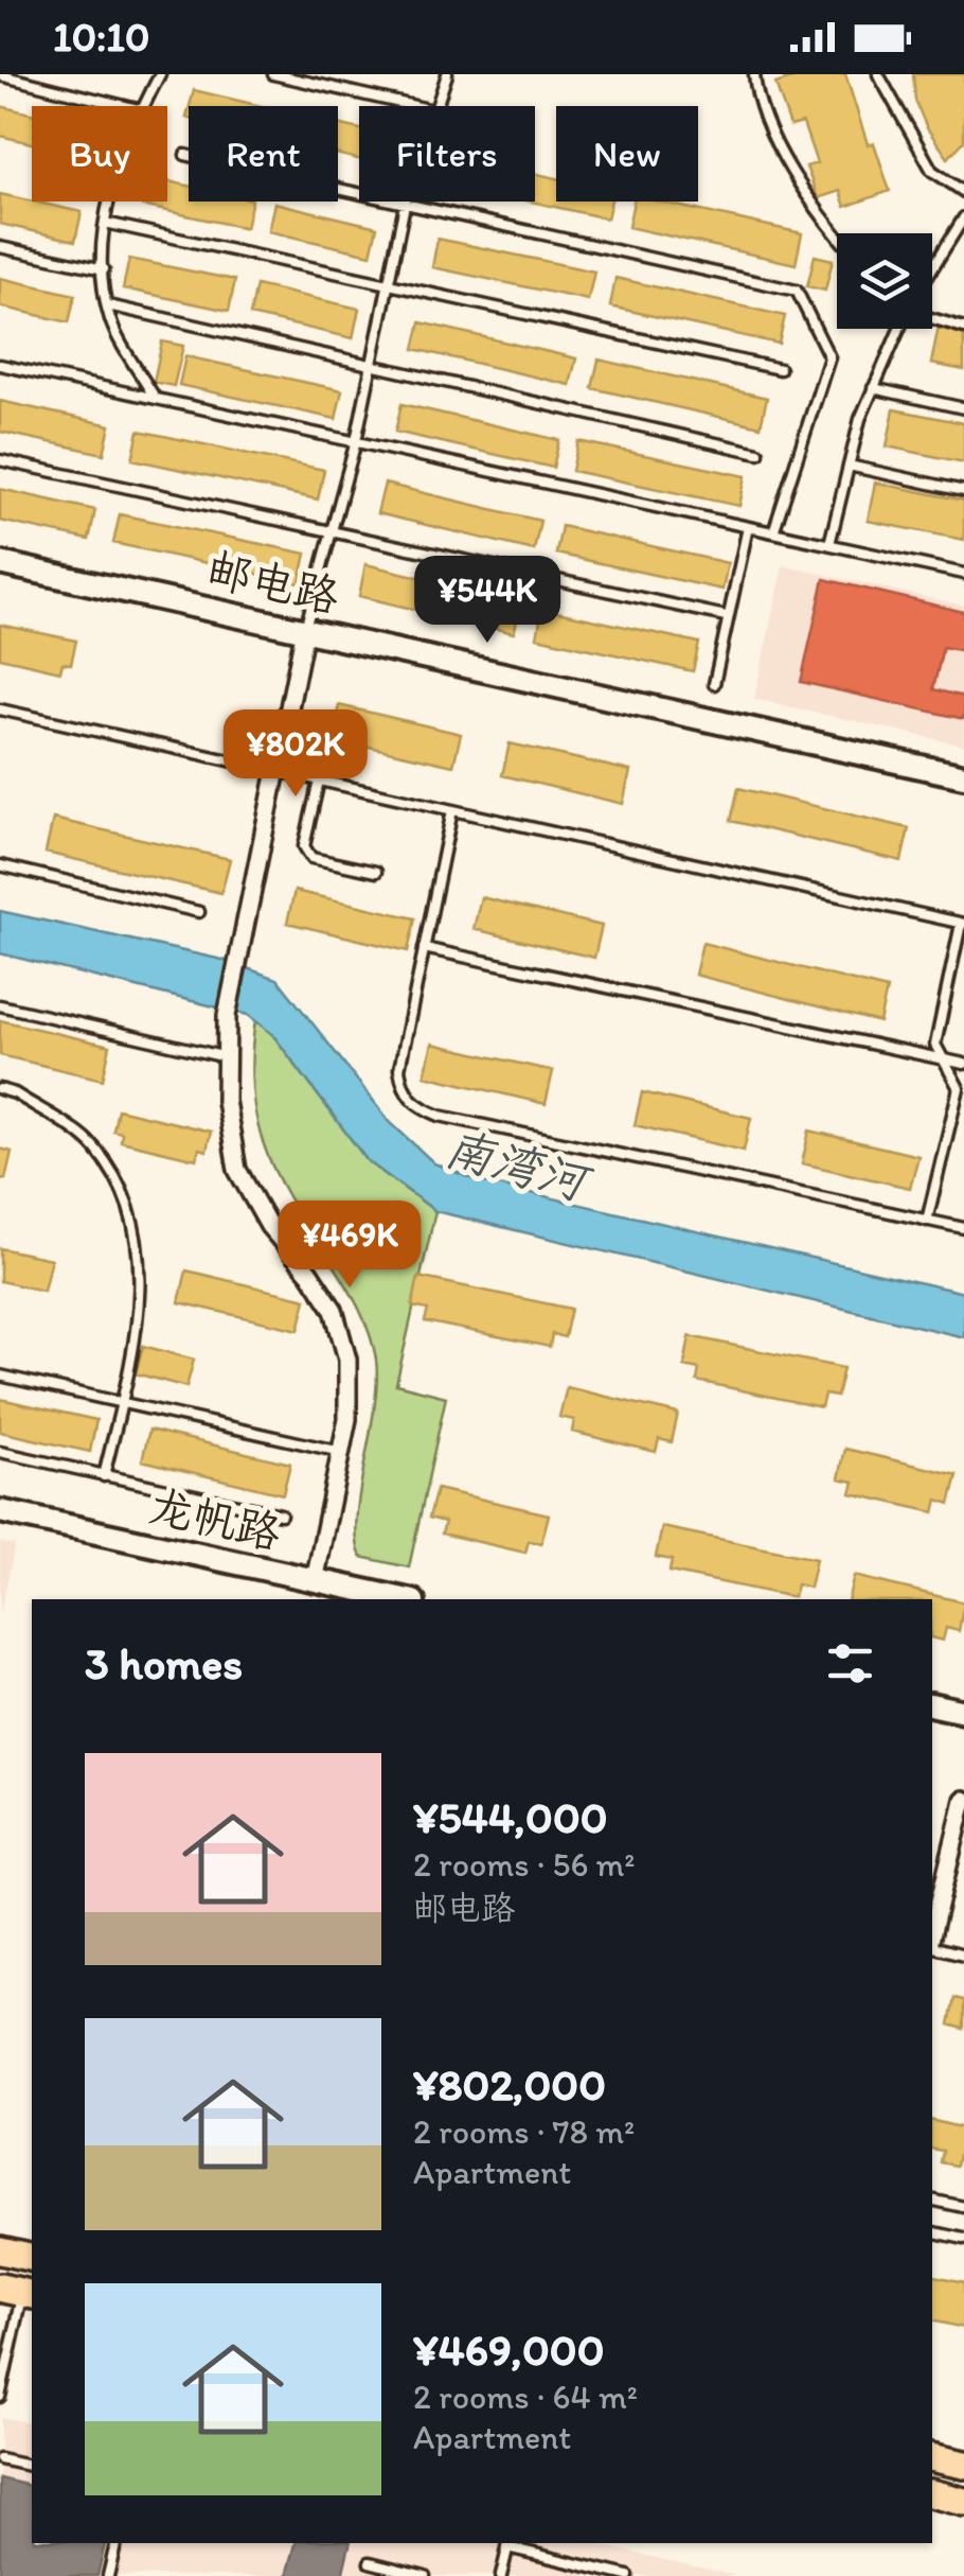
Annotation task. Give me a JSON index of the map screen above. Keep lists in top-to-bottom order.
{
  "streets": {
    "street": ["邮电路", "龙帆路"]
  },
  "water": ["南湾河"],
  "page": {
    "status": "10:10",
    "chip": [
      "Buy",
      "Rent",
      "Filters",
      "New"
    ],
    "price": ["¥544K", "¥802K", "¥469K"],
    "heading": "3 homes",
    "list": [
      {
        "name": "¥544,000",
        "note": "2 rooms · 56 m² · 邮电路"
      },
      {
        "name": "¥802,000",
        "note": "2 rooms · 78 m² · Apartment"
      },
      {
        "name": "¥469,000",
        "note": "2 rooms · 64 m² · Apartment"
      }
    ]
  }
}
